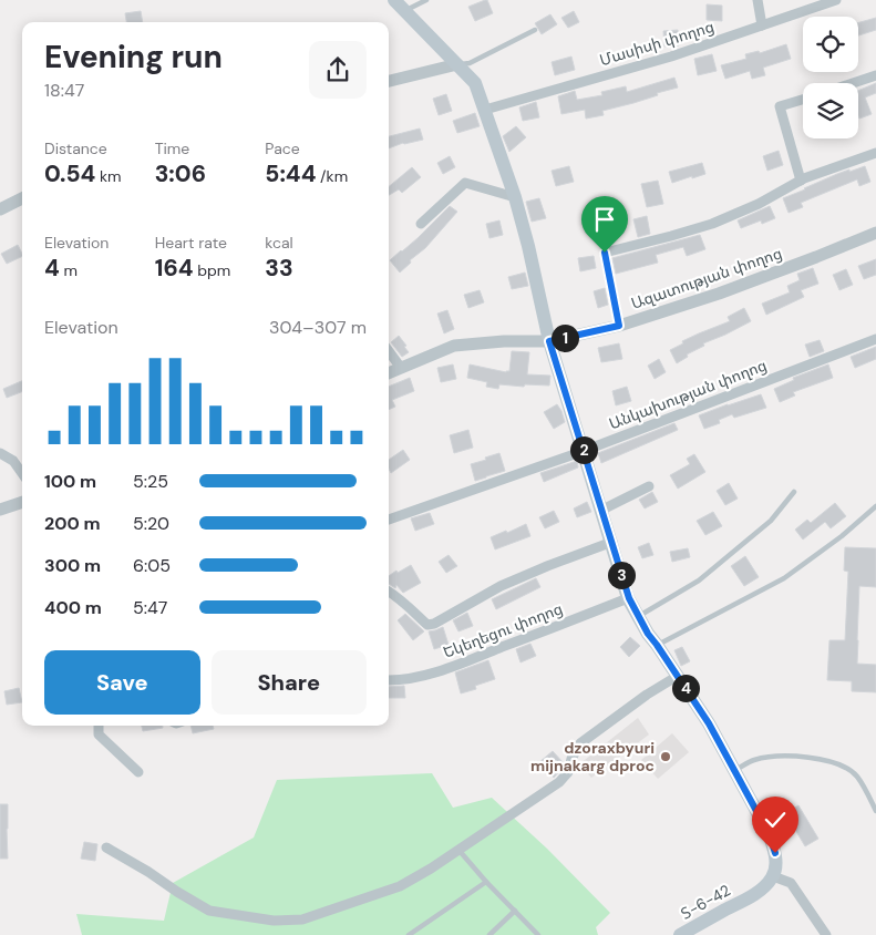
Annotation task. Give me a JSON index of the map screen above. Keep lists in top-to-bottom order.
{
  "streets": {
    "main road": ["Տ-6-42"],
    "street": [
      "Մասիսի փողոց",
      "Ազատության փողոց",
      "Անկախության փողոց",
      "Եկեղեցու փողոց"
    ]
  },
  "places": ["dzoraxbyuri mijnakarg dproc"],
  "page": {
    "heading": ["Evening run", "18:47"],
    "stats": [
      ["Distance", "0.54 km"],
      ["Time", "3:06"],
      ["Pace", "5:44 /km"],
      ["Elevation", "4 m"],
      ["Heart rate", "164 bpm"],
      ["kcal", "33"]
    ],
    "chart": ["Elevation", "304–307 m"],
    "pins": [
      "1",
      "2",
      "3",
      "4"
    ],
    "list": [
      {
        "name": "100 m",
        "note": "5:25"
      },
      {
        "name": "200 m",
        "note": "5:20"
      },
      {
        "name": "300 m",
        "note": "6:05"
      },
      {
        "name": "400 m",
        "note": "5:47"
      }
    ],
    "buttons": ["Save", "Share"]
  }
}
